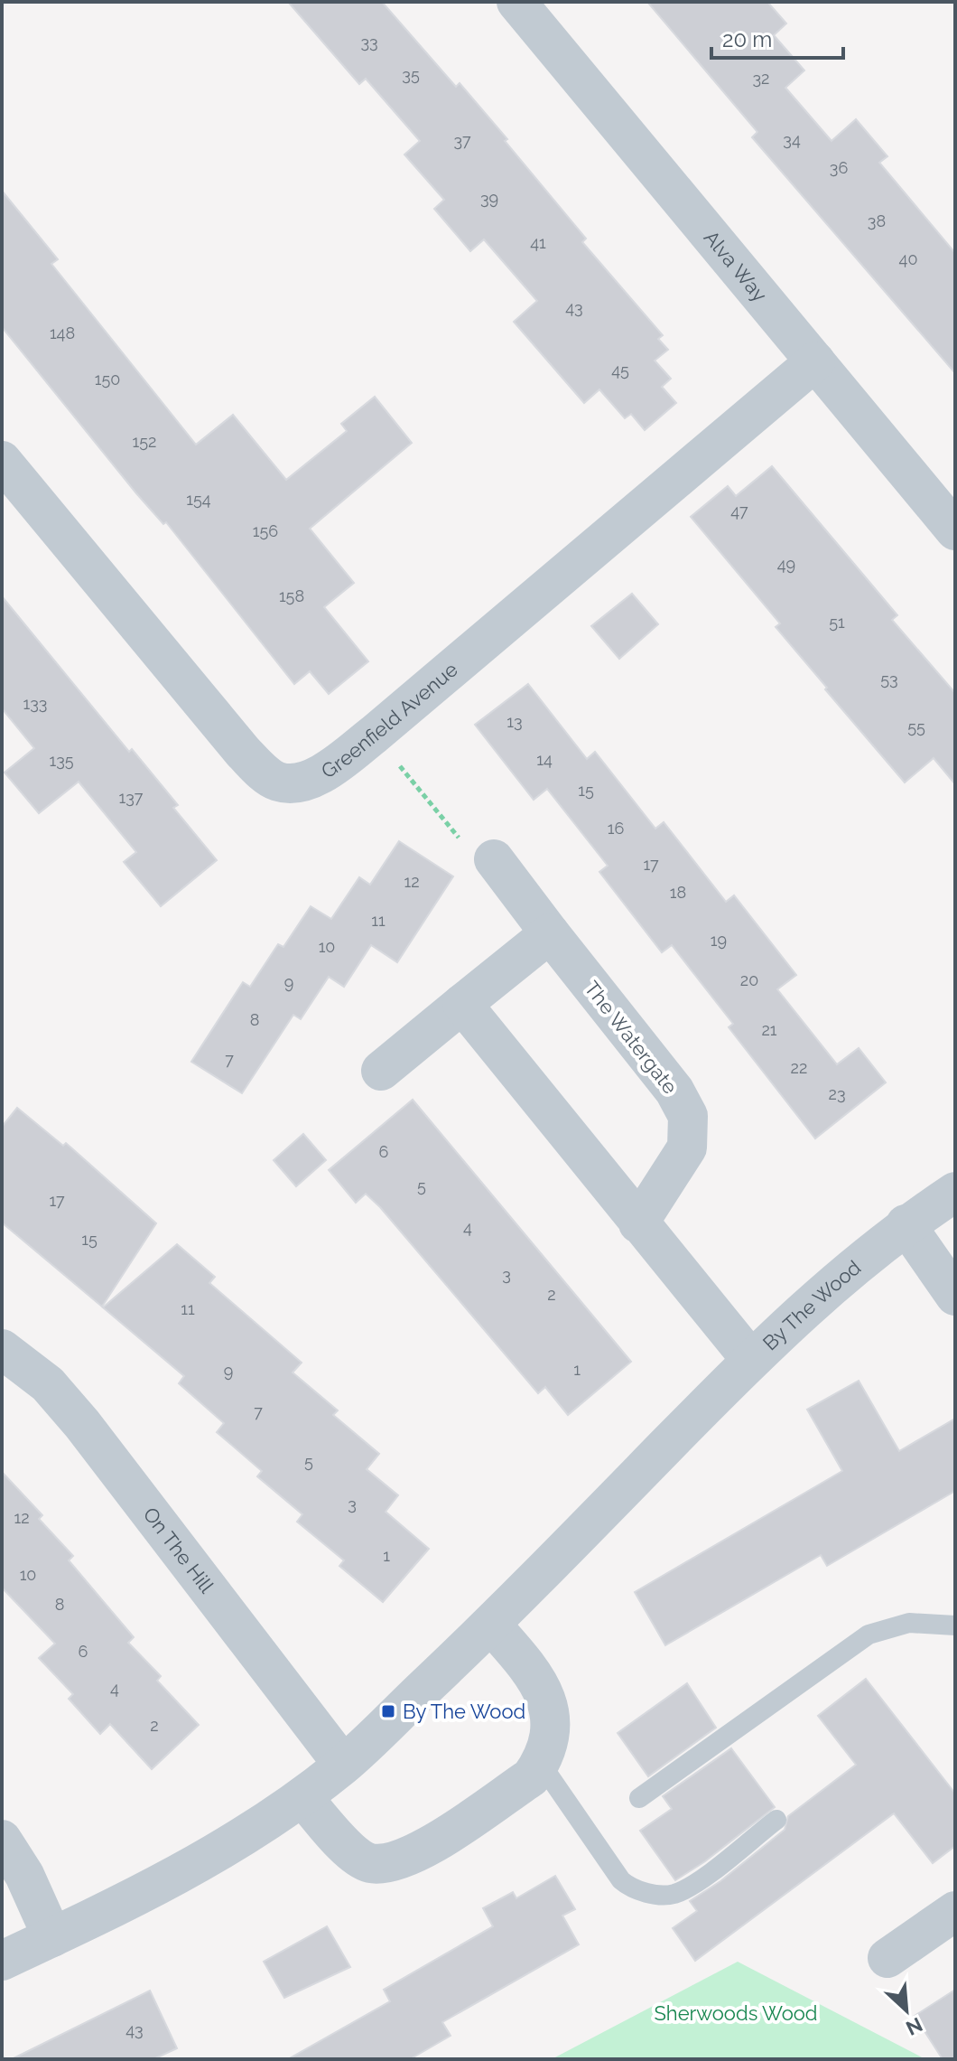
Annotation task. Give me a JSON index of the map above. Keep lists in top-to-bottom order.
{
  "streets": {
    "street": [
      "Alva Way",
      "Greenfield Avenue",
      "The Watergate",
      "By The Wood",
      "On The Hill"
    ]
  },
  "crossings": [
    ["Alva Way", "Greenfield Avenue"],
    ["By The Wood", "On The Hill"]
  ],
  "parks": ["Sherwoods Wood"],
  "places": {
    "transit": ["By The Wood"]
  },
  "house_numbers": [
    "33",
    "35",
    "32",
    "34",
    "37",
    "36",
    "39",
    "38",
    "41",
    "40",
    "43",
    "148",
    "45",
    "150",
    "152",
    "154",
    "47",
    "156",
    "49",
    "158",
    "51",
    "53",
    "133",
    "13",
    "55",
    "14",
    "135",
    "15",
    "137",
    "16",
    "17",
    "12",
    "18",
    "11",
    "19",
    "10",
    "20",
    "9",
    "8",
    "21",
    "7",
    "22",
    "23",
    "6",
    "5",
    "17",
    "4",
    "15",
    "3",
    "2",
    "11",
    "1",
    "9",
    "7",
    "5",
    "3",
    "12",
    "1",
    "10",
    "8",
    "6",
    "4",
    "2",
    "43"
  ],
  "scale_bar": "20 m",
  "north": "bottom right"
}
